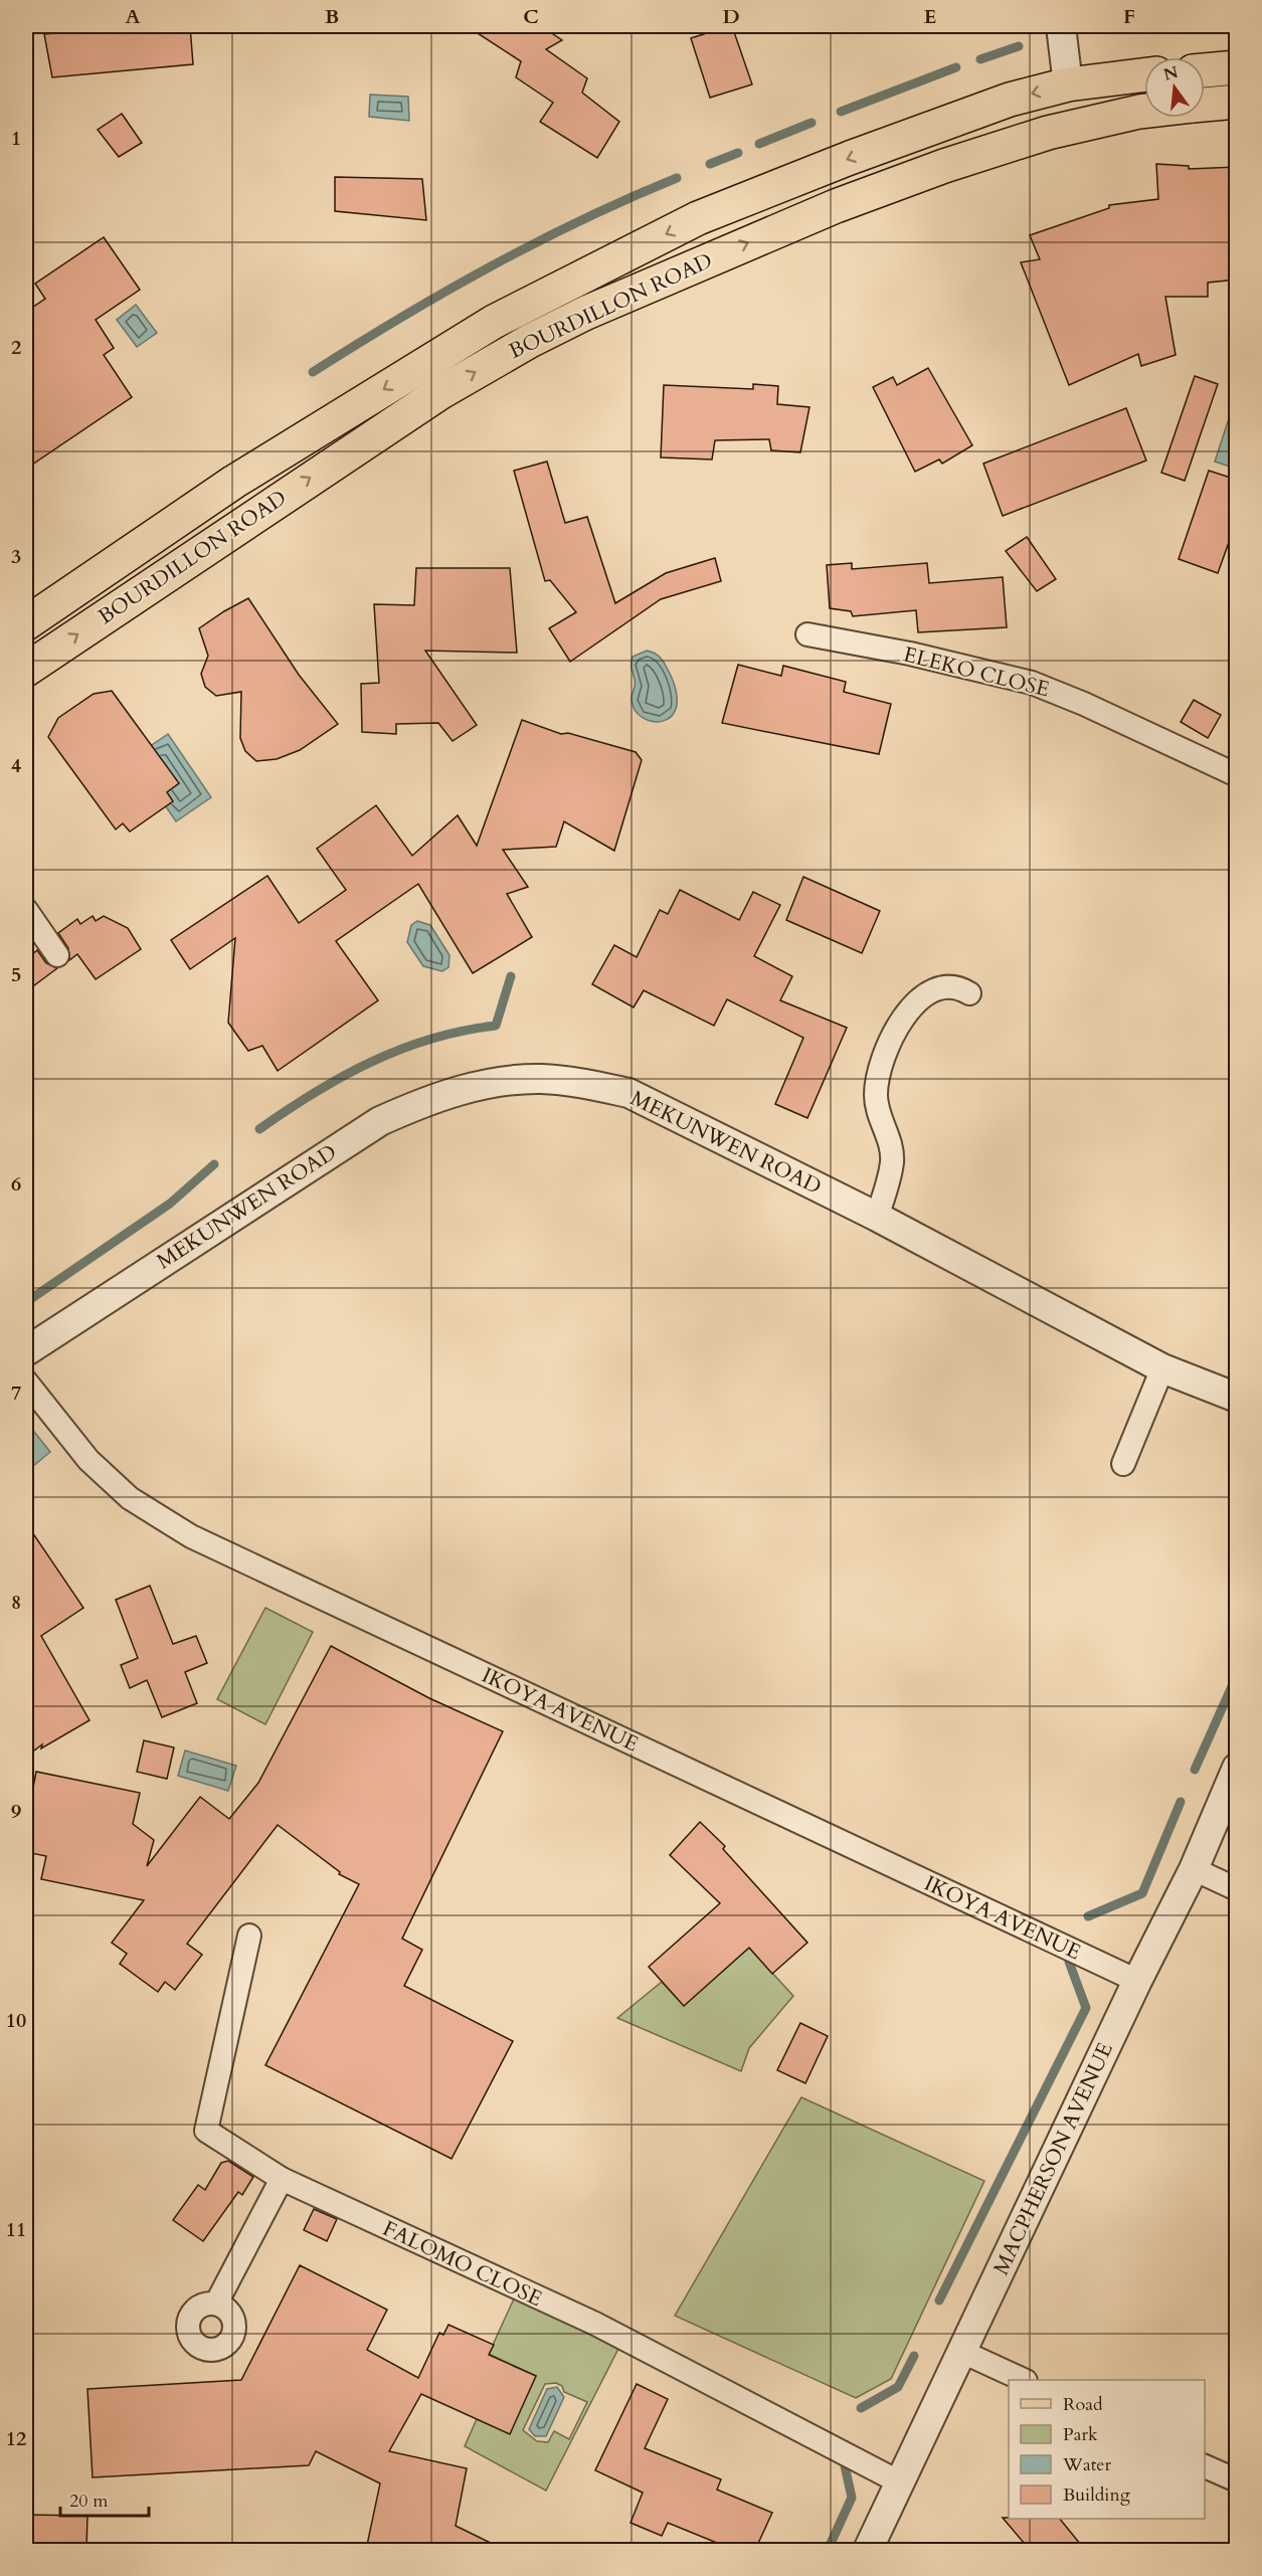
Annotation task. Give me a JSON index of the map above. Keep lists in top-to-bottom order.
{
  "streets": {
    "main road": ["BOURDILLON ROAD"],
    "street": [
      "ELEKO CLOSE",
      "MEKUNWEN ROAD",
      "IKOYA AVENUE",
      "MACPHERSON AVENUE",
      "FALOMO CLOSE"
    ]
  },
  "crossings": [
    ["IKOYA AVENUE", "MACPHERSON AVENUE"],
    ["MACPHERSON AVENUE", "FALOMO CLOSE"]
  ],
  "legend": [
    "Road",
    "Park",
    "Water",
    "Building"
  ],
  "scale_bar": "20 m",
  "north": "top",
  "grid": {
    "columns": [
      "A",
      "B",
      "C",
      "D",
      "E",
      "F"
    ],
    "rows": [
      "1",
      "2",
      "3",
      "4",
      "5",
      "6",
      "7",
      "8",
      "9",
      "10",
      "11",
      "12"
    ]
  }
}
